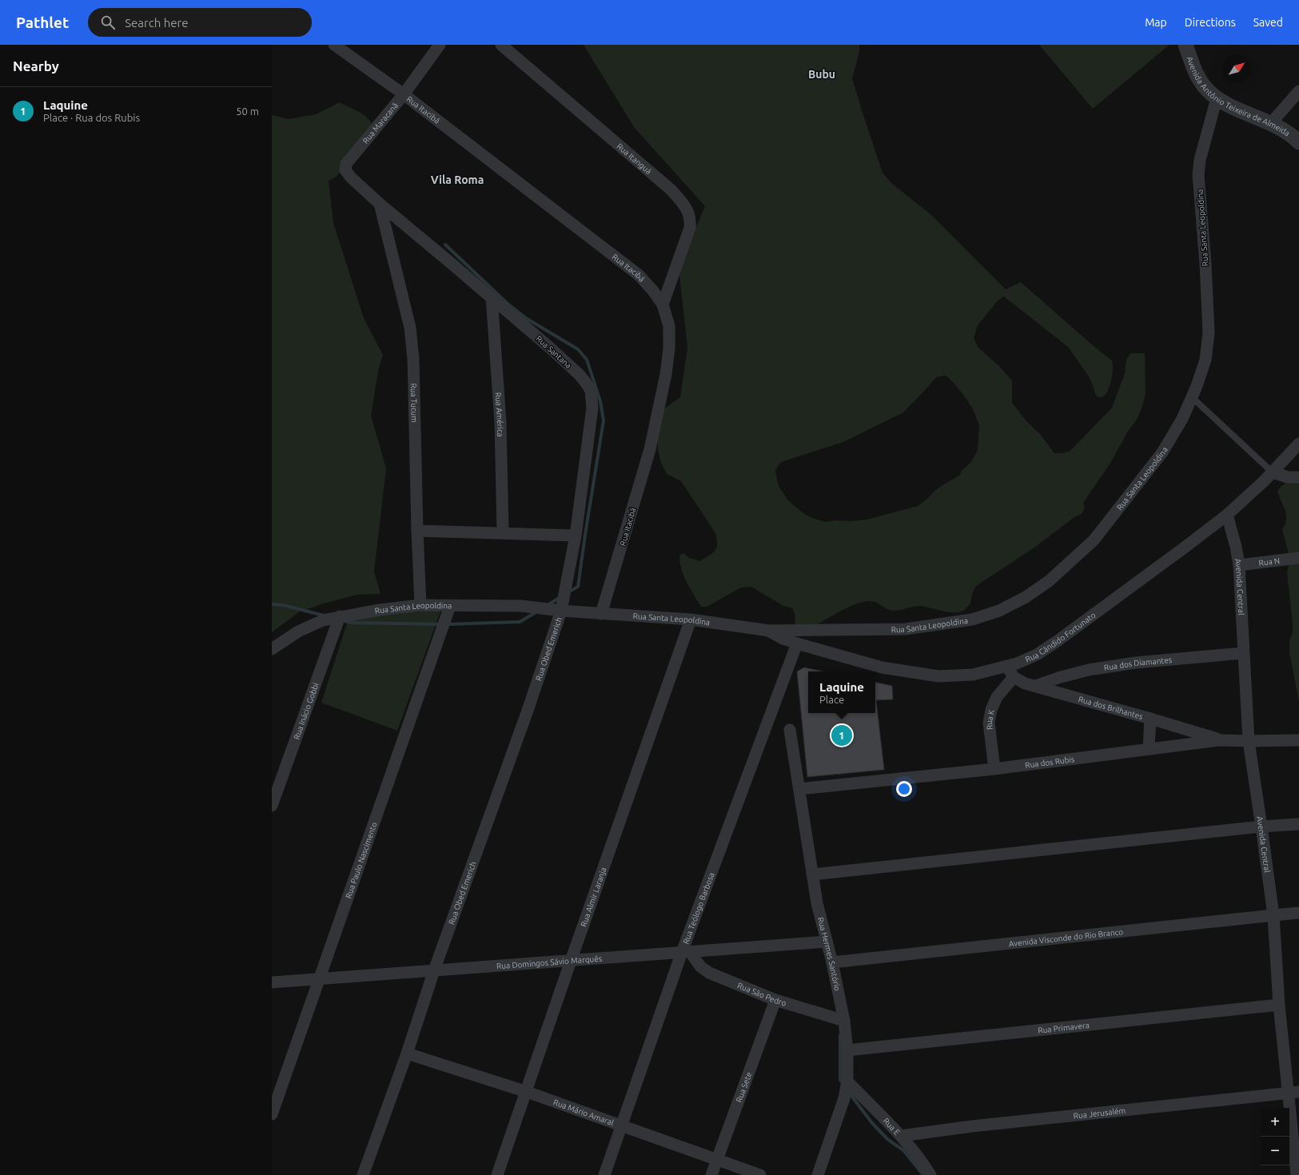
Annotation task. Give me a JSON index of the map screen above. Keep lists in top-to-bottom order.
{
  "streets": {
    "street": [
      "Avenida Antônio Teixeira de Almeida",
      "Rua Itacibá",
      "Rua Maracanã",
      "Rua Itanguá",
      "Rua Santa Leopoldina",
      "Rua Santana",
      "Rua Tucum",
      "Rua América",
      "Rua N",
      "Avenida Central",
      "Rua Cândido Fortunato",
      "Rua Obed Emerich",
      "Rua dos Diamantes",
      "Rua dos Brilhantes",
      "Rua Inácio Gobbi",
      "Rua K",
      "Rua dos Rubis",
      "Rua Paulo Nascimento",
      "Rua Almir Laranja",
      "Rua Teólogo Barbosa",
      "Avenida Visconde do Rio Branco",
      "Rua Hermes Santório",
      "Rua Domingos Sávio Marquês",
      "Rua São Pedro",
      "Rua Primavera",
      "Rua Sete",
      "Rua Mário Amaral",
      "Rua Jerusalém",
      "Rua E"
    ]
  },
  "crossings": [
    ["Avenida Antônio Teixeira de Almeida", "Rua Santa Leopoldina"],
    ["Rua Itacibá", "Rua Maracanã"],
    ["Rua Itacibá", "Rua Itanguá"],
    ["Rua Itacibá", "Rua Santa Leopoldina"],
    ["Rua Maracanã", "Rua Santana"],
    ["Rua Santa Leopoldina", "Rua Santana"],
    ["Rua Santa Leopoldina", "Rua Tucum"],
    ["Rua Santa Leopoldina", "Rua Cândido Fortunato"],
    ["Rua Santa Leopoldina", "Rua Obed Emerich"],
    ["Rua Santa Leopoldina", "Rua Inácio Gobbi"],
    ["Rua Santa Leopoldina", "Rua Paulo Nascimento"],
    ["Rua Santa Leopoldina", "Rua Almir Laranja"],
    ["Rua Santana", "Rua Tucum"],
    ["Rua Santana", "Rua América"],
    ["Rua Santana", "Rua Obed Emerich"],
    ["Rua N", "Avenida Central"],
    ["Avenida Central", "Rua Cândido Fortunato"],
    ["Avenida Central", "Rua dos Diamantes"],
    ["Avenida Central", "Rua dos Rubis"],
    ["Avenida Central", "Avenida Visconde do Rio Branco"],
    ["Avenida Central", "Rua Primavera"],
    ["Avenida Central", "Rua Jerusalém"],
    ["Rua Cândido Fortunato", "Rua Teólogo Barbosa"],
    ["Rua Obed Emerich", "Rua Domingos Sávio Marquês"],
    ["Rua Obed Emerich", "Rua Mário Amaral"],
    ["Rua dos Diamantes", "Rua dos Brilhantes"],
    ["Rua dos Brilhantes", "Rua K"],
    ["Rua dos Brilhantes", "Rua dos Rubis"],
    ["Rua K", "Rua dos Rubis"],
    ["Rua dos Rubis", "Rua Hermes Santório"],
    ["Rua Paulo Nascimento", "Rua Domingos Sávio Marquês"],
    ["Rua Almir Laranja", "Rua Domingos Sávio Marquês"],
    ["Rua Almir Laranja", "Rua Mário Amaral"],
    ["Rua Teólogo Barbosa", "Rua Domingos Sávio Marquês"],
    ["Rua Teólogo Barbosa", "Rua São Pedro"],
    ["Rua Teólogo Barbosa", "Rua Mário Amaral"],
    ["Avenida Visconde do Rio Branco", "Rua Hermes Santório"],
    ["Rua Hermes Santório", "Rua Domingos Sávio Marquês"],
    ["Rua Hermes Santório", "Rua São Pedro"],
    ["Rua Hermes Santório", "Rua Primavera"],
    ["Rua Hermes Santório", "Rua E"],
    ["Rua Domingos Sávio Marquês", "Rua São Pedro"],
    ["Rua São Pedro", "Rua Sete"],
    ["Rua Sete", "Rua Mário Amaral"],
    ["Rua Jerusalém", "Rua E"]
  ],
  "districts": ["Bubu", "Vila Roma"],
  "north": "top right",
  "page": {
    "header": "Pathlet",
    "search": "Search here",
    "nav": ["Map", "Directions", "Saved"],
    "heading": "Nearby",
    "list": [
      {
        "mark": "1",
        "name": "Laquine",
        "note": "Place · Rua dos Rubis",
        "value": "50 m"
      }
    ],
    "popup": ["Laquine", "Place"],
    "pins": "1",
    "map_buttons": ["+", "−"]
  }
}
